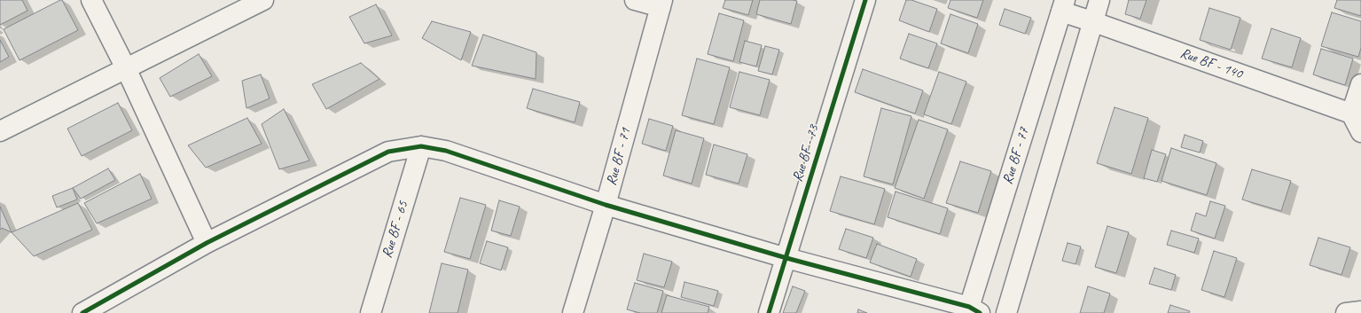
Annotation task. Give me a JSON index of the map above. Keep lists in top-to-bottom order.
{
  "streets": {
    "street": [
      "Rue BF - 140",
      "Rue BF - 73",
      "Rue BF - 77",
      "Rue BF - 71",
      "Rue BF - 65"
    ]
  },
  "crossings": [
    ["Rue BF - 140", "Rue BF - 77"]
  ]
}
